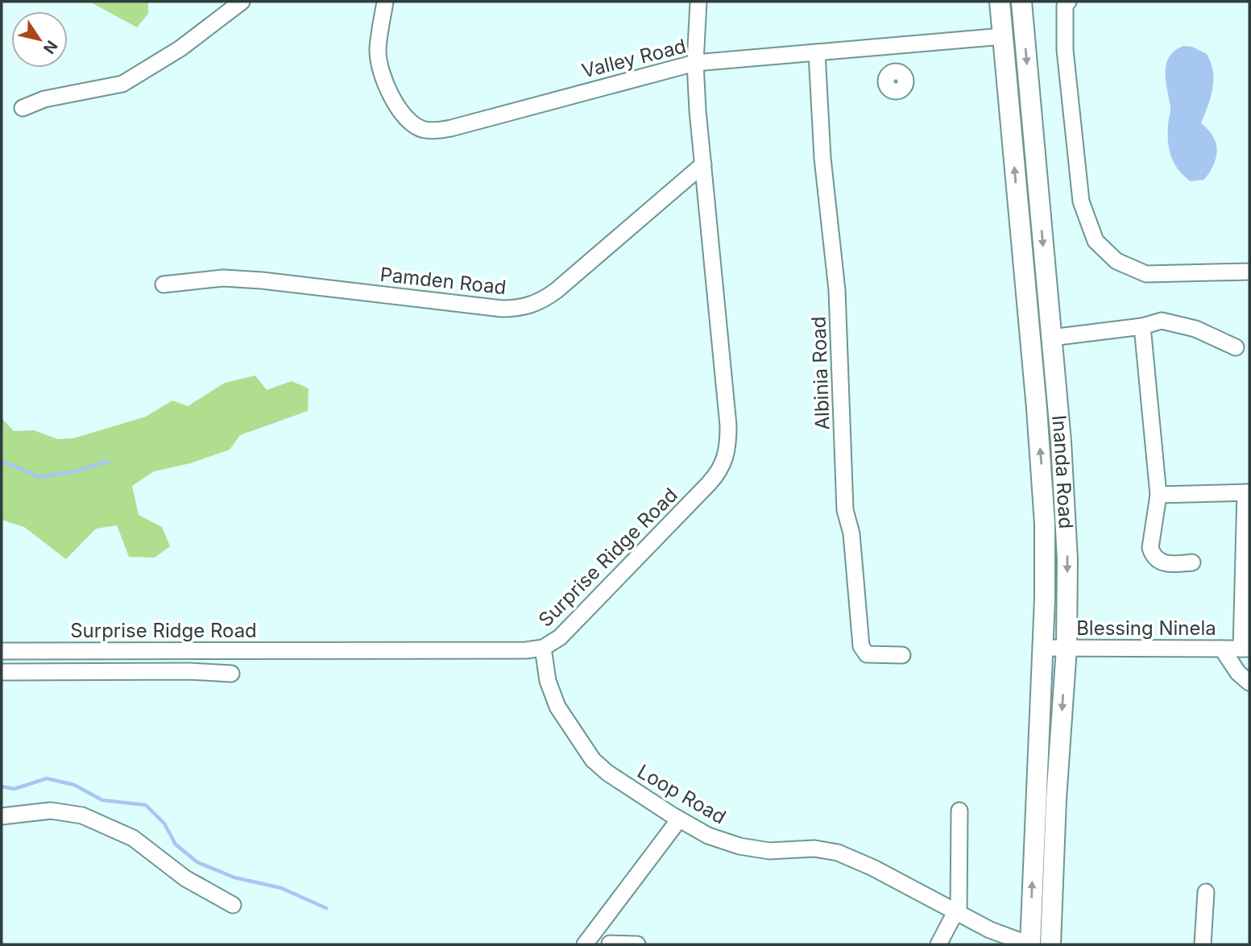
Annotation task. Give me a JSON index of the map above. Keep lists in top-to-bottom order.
{
  "streets": {
    "main road": ["Inanda Road"],
    "street": [
      "Valley Road",
      "Pamden Road",
      "Albinia Road",
      "Surprise Ridge Road",
      "Blessing Ninela",
      "Loop Road"
    ]
  },
  "crossings": [
    ["Valley Road", "Albinia Road"],
    ["Valley Road", "Inanda Road"],
    ["Valley Road", "Surprise Ridge Road"],
    ["Pamden Road", "Surprise Ridge Road"],
    ["Inanda Road", "Blessing Ninela"],
    ["Inanda Road", "Loop Road"],
    ["Surprise Ridge Road", "Loop Road"]
  ],
  "north": "bottom right"
}
